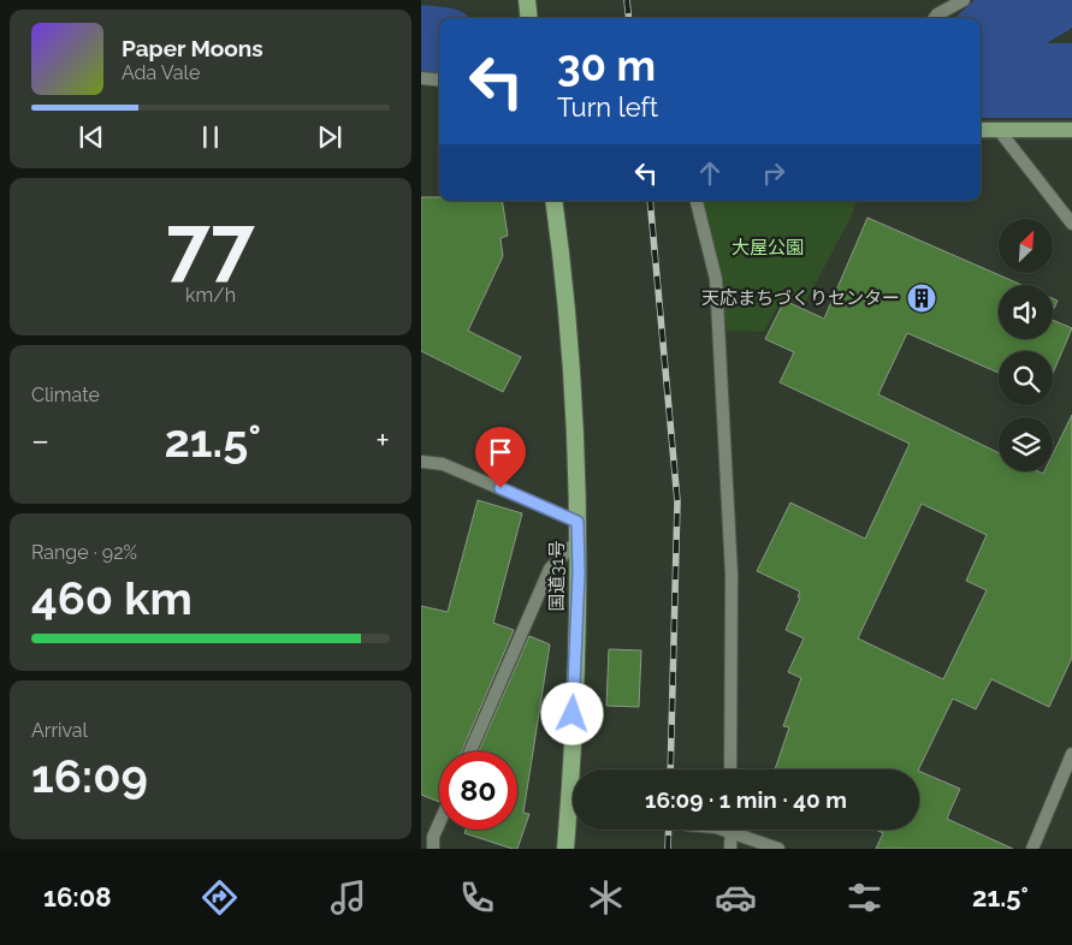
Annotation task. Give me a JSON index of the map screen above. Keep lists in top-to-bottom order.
{
  "streets": {
    "highway": ["国道31号"]
  },
  "parks": ["大屋公園"],
  "places": {
    "building": ["天応まちづくりセンター"]
  },
  "north": "top right",
  "page": {
    "turn": ["30 m", "Turn left"],
    "song": ["Paper Moons", "Ada Vale"],
    "tile": [
      ["77", "km/h"],
      "Climate",
      ["Range · 92%", "460 km"],
      ["Arrival", "16:09"]
    ],
    "heat": ["−", "21.5°", "+"],
    "limit": "80",
    "trip": "16:09 · 1 min · 40 m",
    "tabs": ["16:08", "21.5°"]
  }
}
